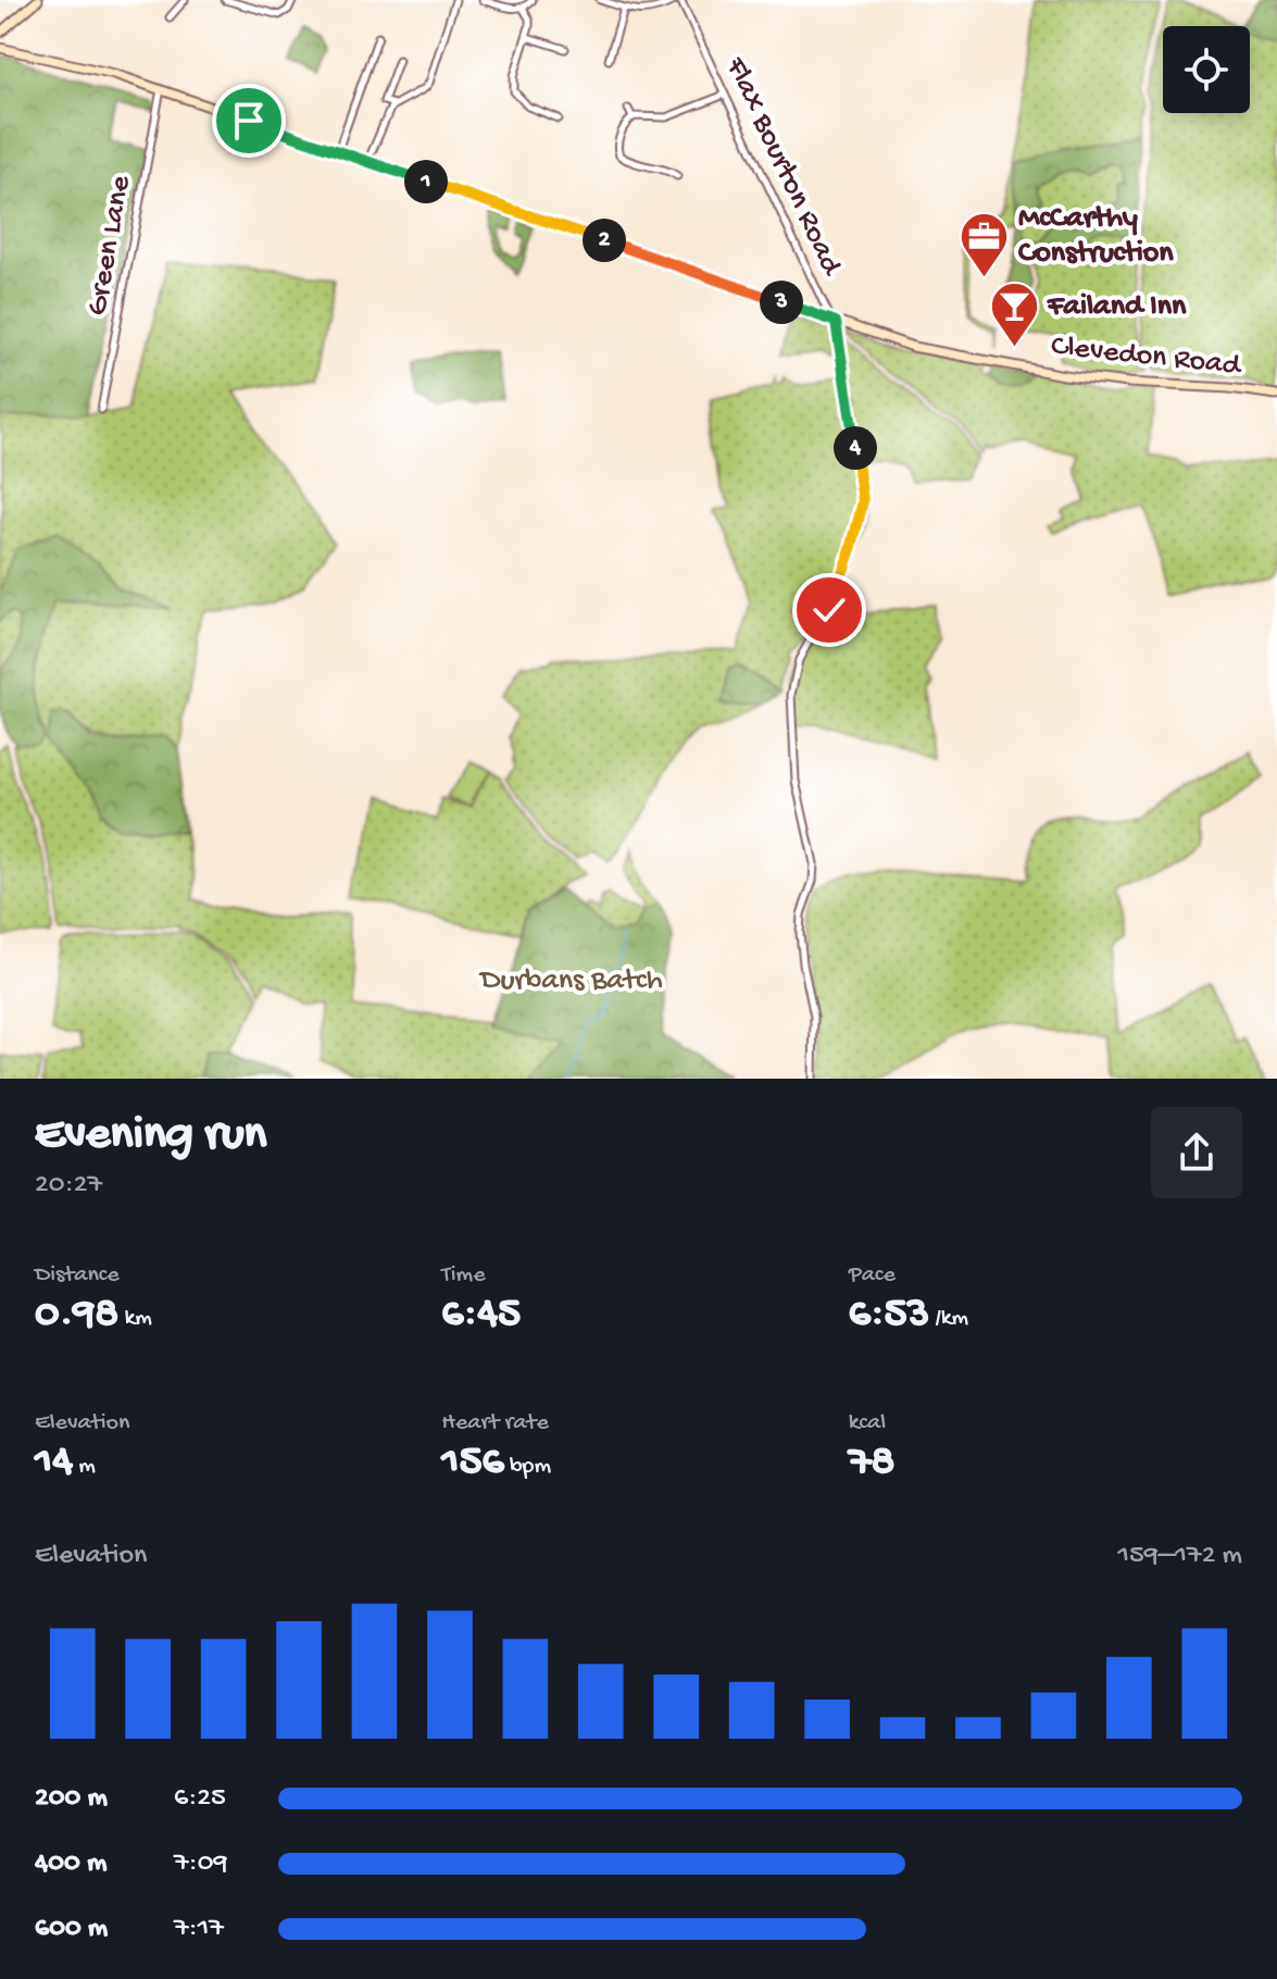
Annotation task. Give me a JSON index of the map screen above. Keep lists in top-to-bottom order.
{
  "streets": {
    "main road": ["Clevedon Road"],
    "street": ["Flax Bourton Road", "Green Lane"]
  },
  "crossings": [
    ["Flax Bourton Road", "Clevedon Road"],
    ["Green Lane", "Clevedon Road"]
  ],
  "parks": ["Durbans Batch"],
  "places": {
    "office": ["McCarthy Construction"],
    "bar": ["Failand Inn"]
  },
  "page": {
    "pins": [
      "1",
      "2",
      "3",
      "4"
    ],
    "heading": ["Evening run", "20:27"],
    "stats": [
      ["Distance", "0.98 km"],
      ["Time", "6:45"],
      ["Pace", "6:53 /km"],
      ["Elevation", "14 m"],
      ["Heart rate", "156 bpm"],
      ["kcal", "78"]
    ],
    "chart": ["Elevation", "159–172 m"],
    "list": [
      {
        "name": "200 m",
        "note": "6:25"
      },
      {
        "name": "400 m",
        "note": "7:09"
      },
      {
        "name": "600 m",
        "note": "7:17"
      }
    ]
  }
}
